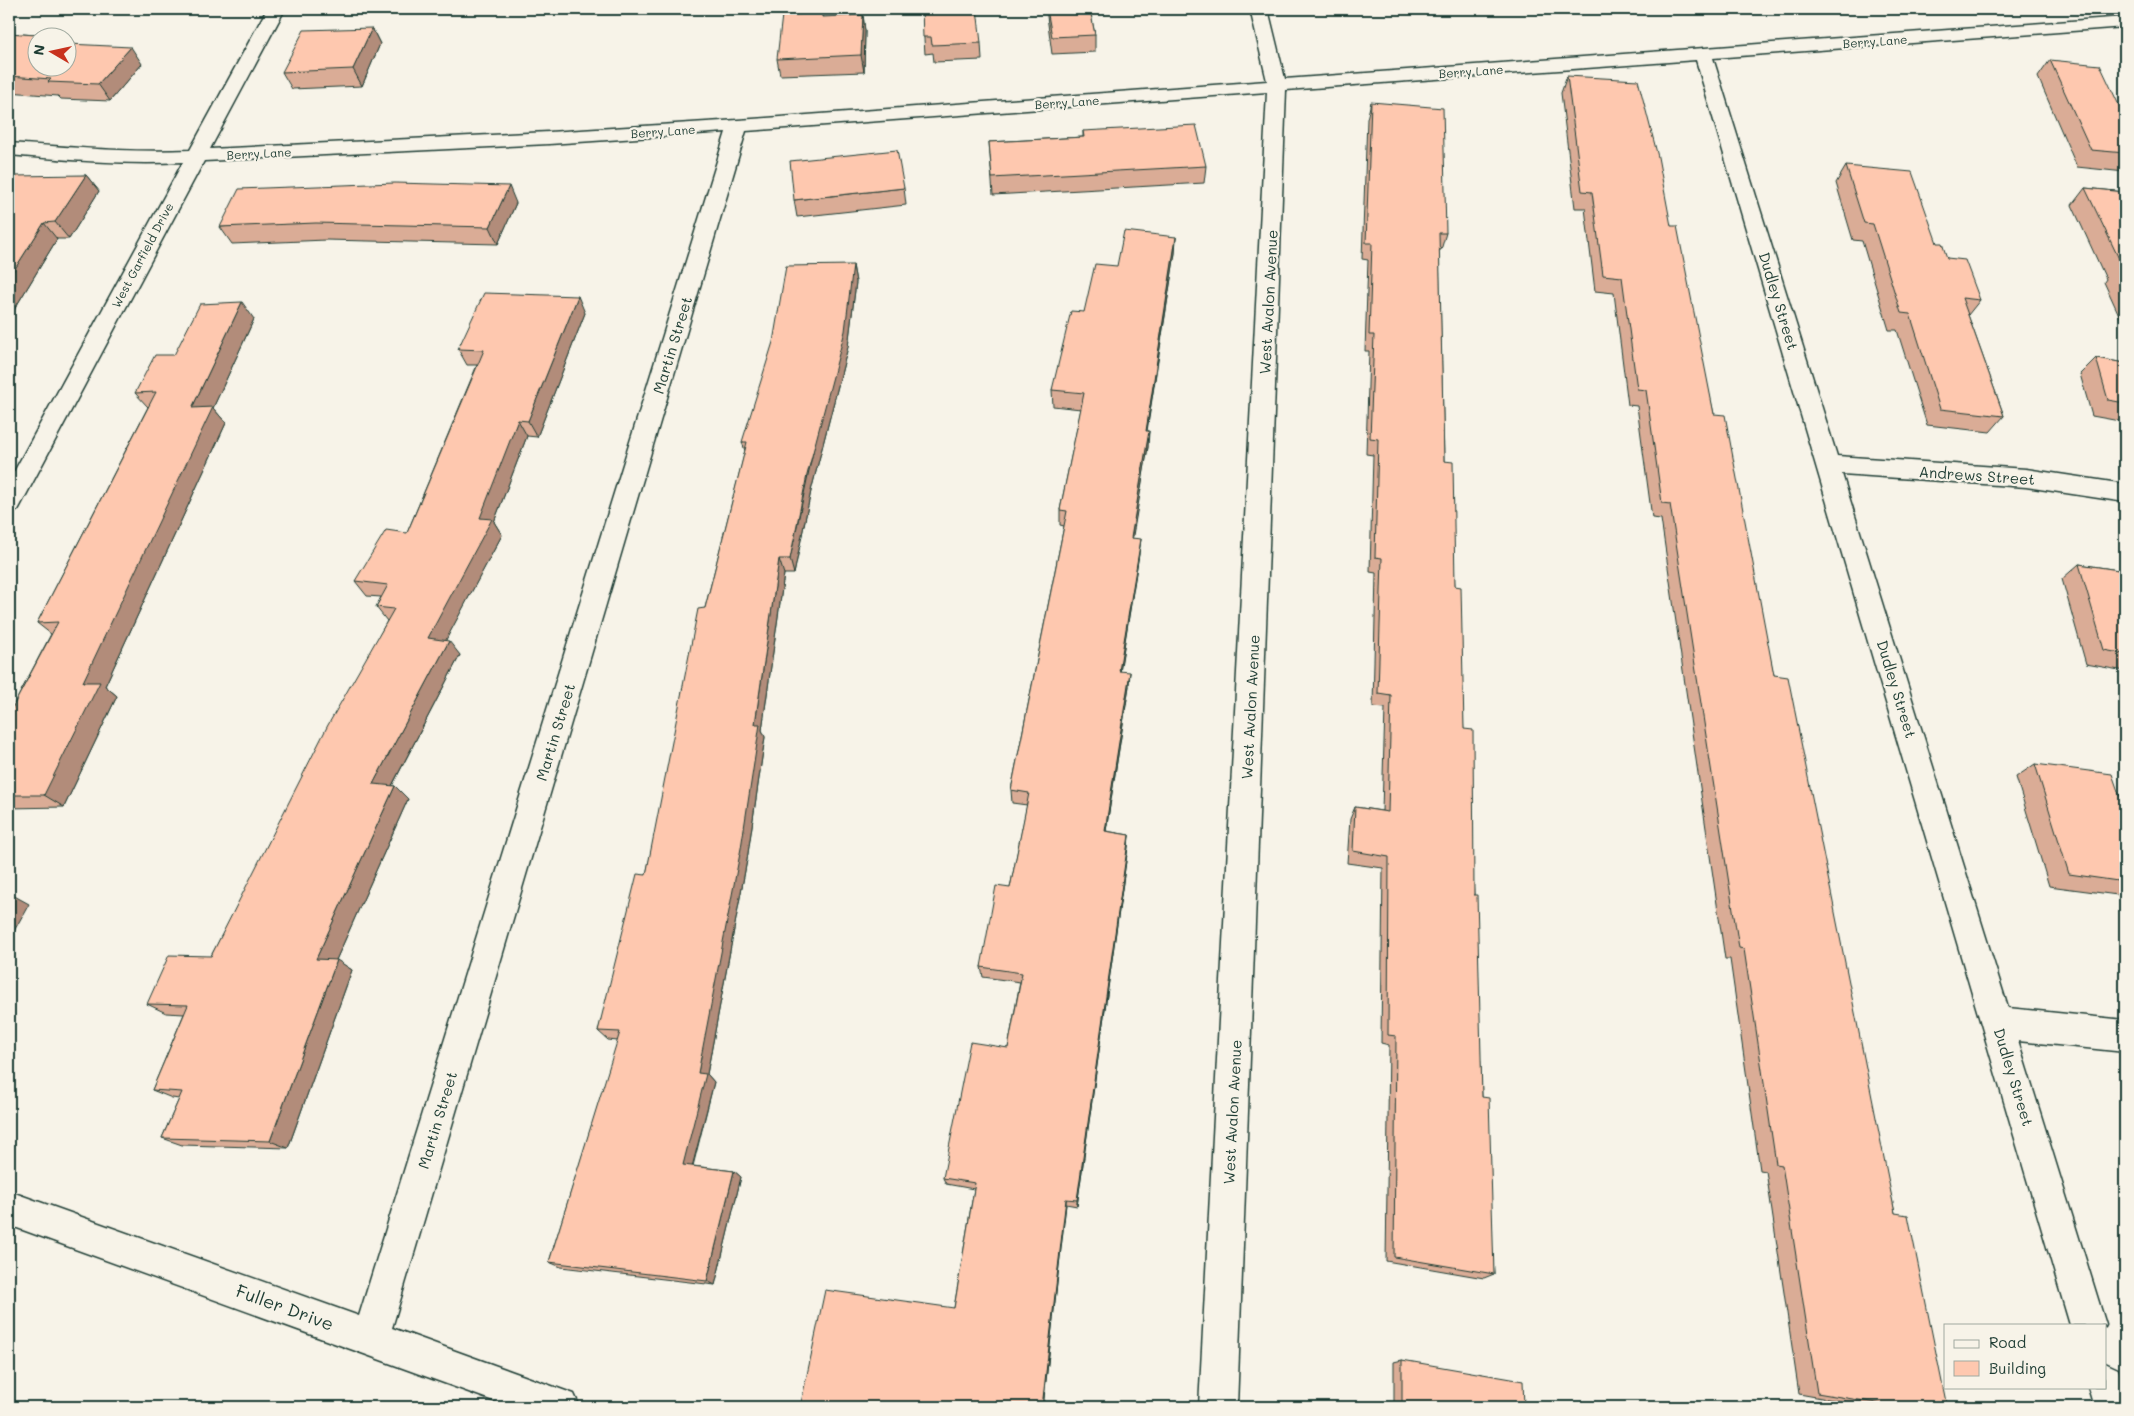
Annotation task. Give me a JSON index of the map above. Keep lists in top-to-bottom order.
{
  "streets": {
    "street": [
      "Berry Lane",
      "West Garfield Drive",
      "Dudley Street",
      "West Avalon Avenue",
      "Martin Street",
      "Andrews Street",
      "Fuller Drive"
    ]
  },
  "crossings": [
    ["Berry Lane", "West Garfield Drive"],
    ["Berry Lane", "Dudley Street"],
    ["Berry Lane", "West Avalon Avenue"],
    ["Berry Lane", "Martin Street"],
    ["Dudley Street", "Andrews Street"],
    ["Martin Street", "Fuller Drive"]
  ],
  "legend": ["Road", "Building"],
  "north": "left"
}
